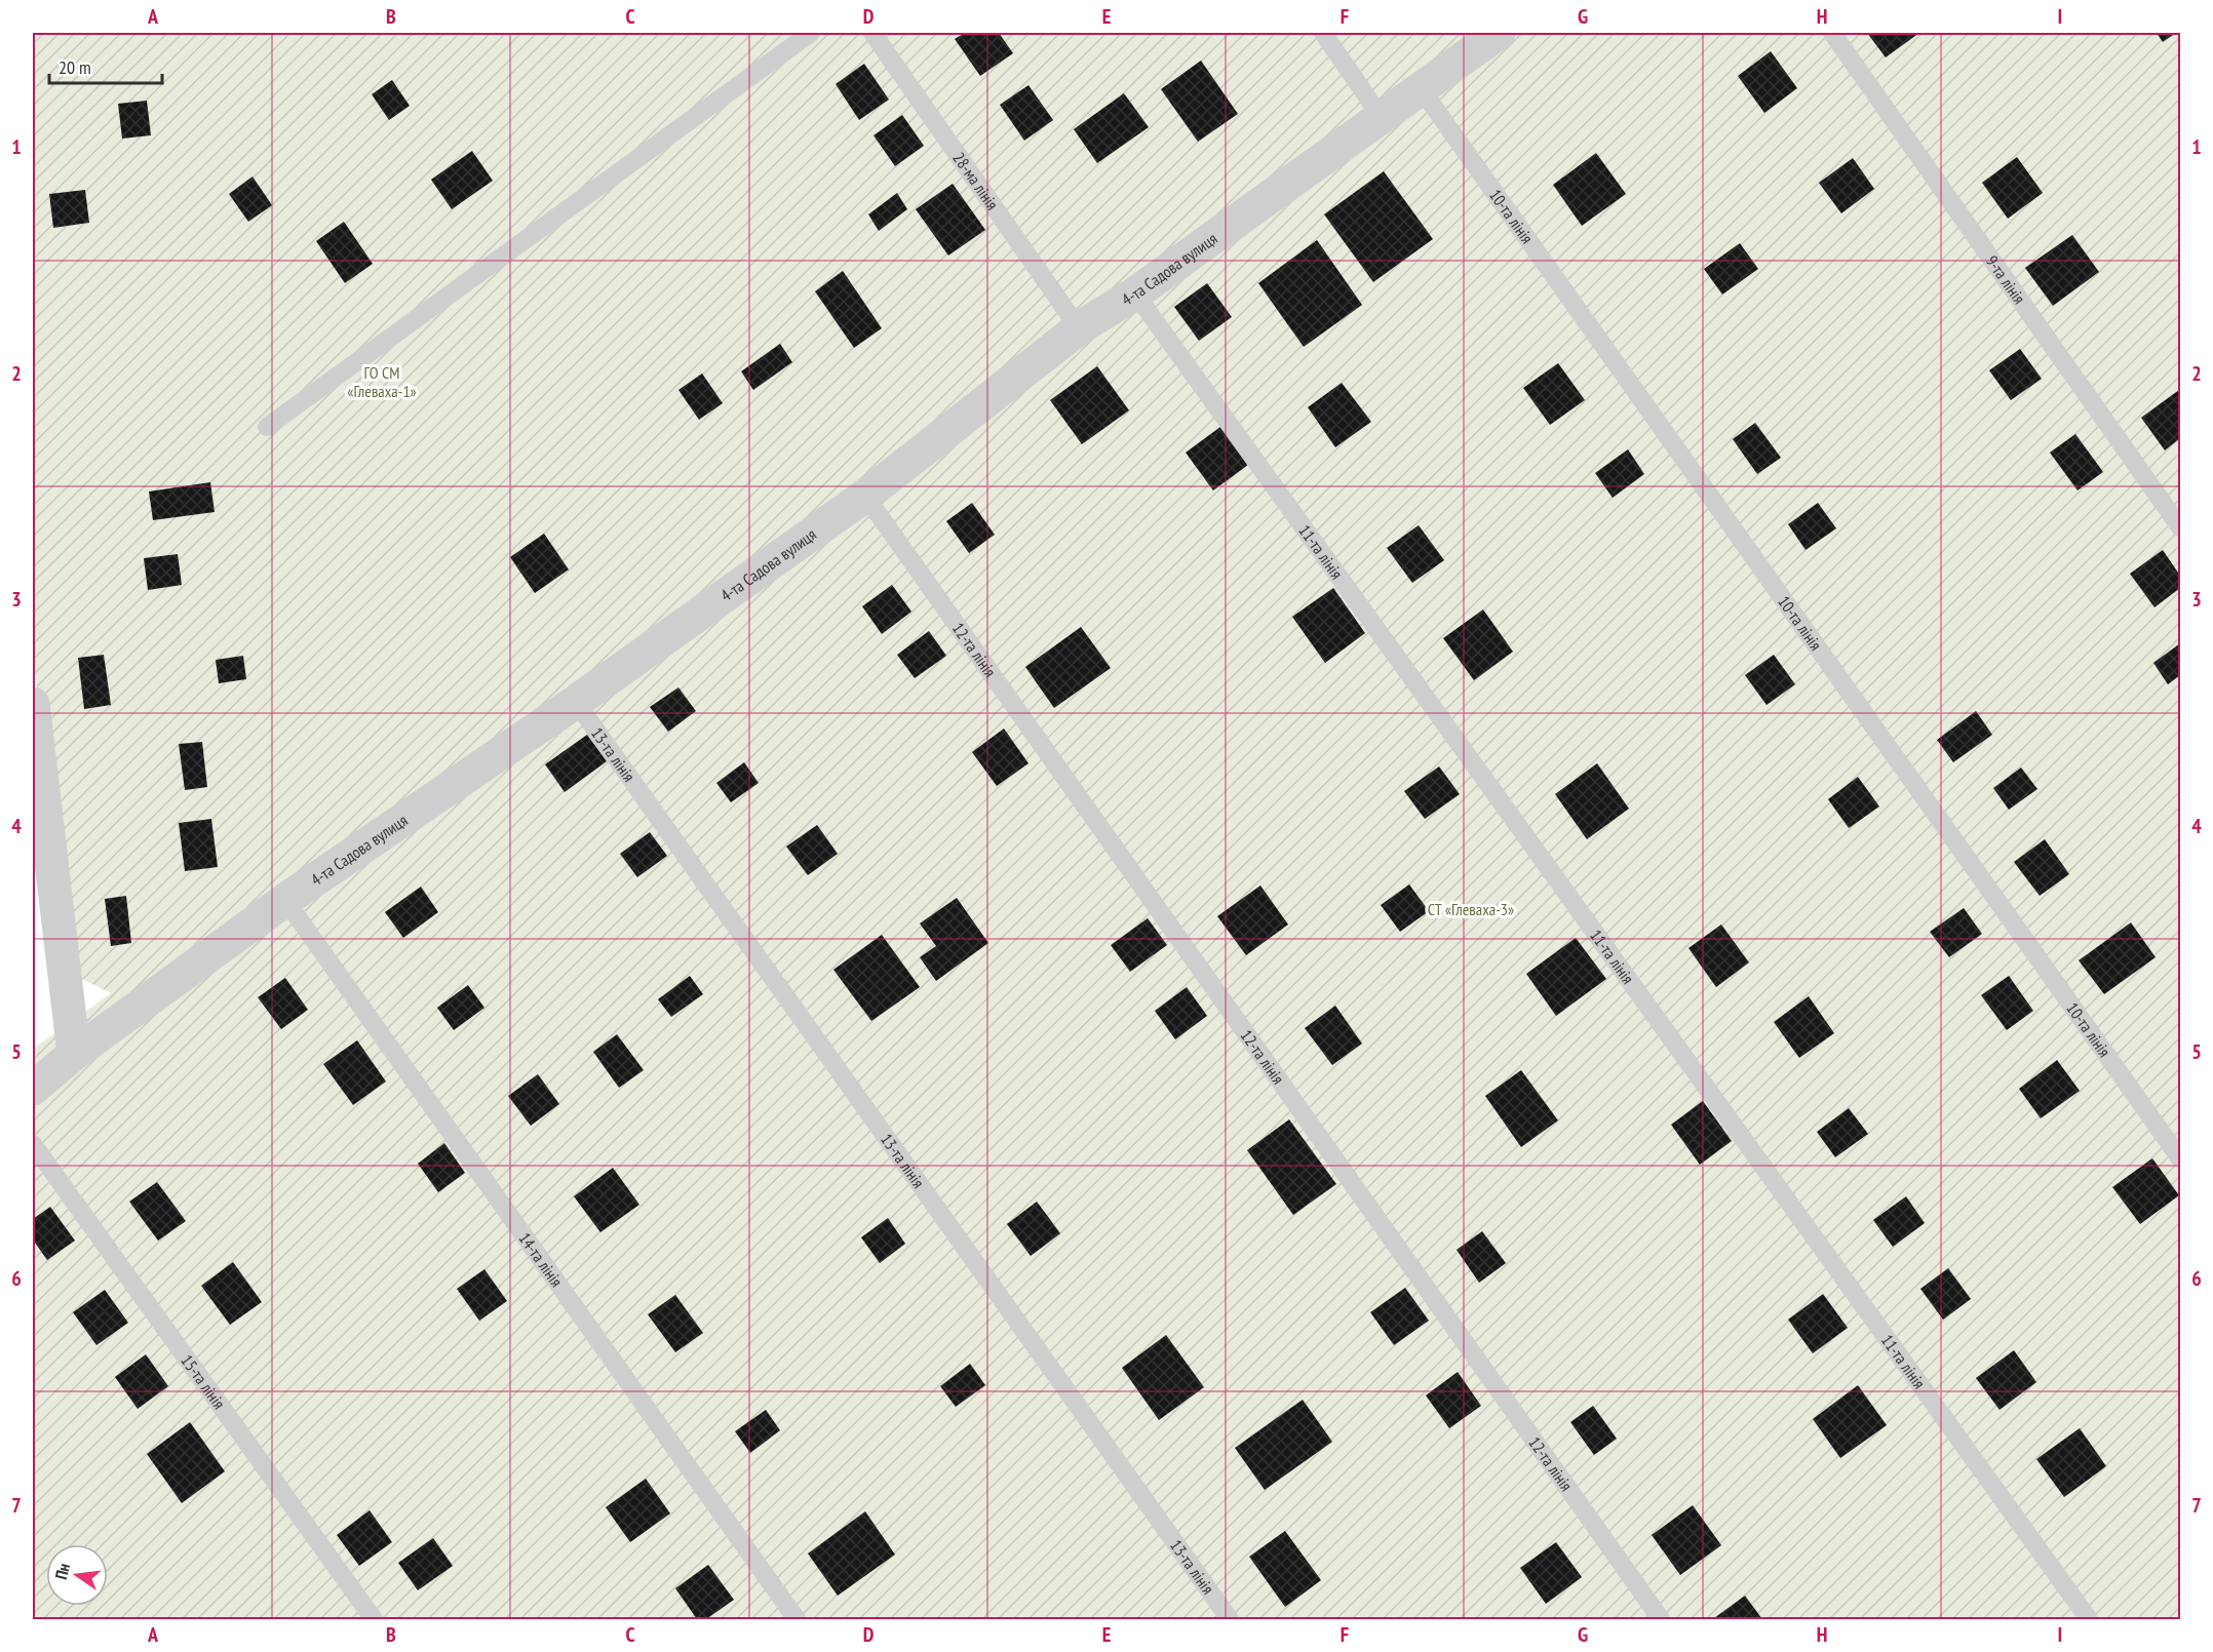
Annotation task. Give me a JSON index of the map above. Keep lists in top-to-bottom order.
{
  "streets": {
    "street": ["4-та Садова вулиця"],
    "lane": [
      "28-ма лінія",
      "10-та лінія",
      "9-та лінія",
      "11-та лінія",
      "12-та лінія",
      "13-та лінія",
      "14-та лінія",
      "15-та лінія"
    ]
  },
  "crossings": [
    ["28-ма лінія", "4-та Садова вулиця"],
    ["10-та лінія", "4-та Садова вулиця"],
    ["4-та Садова вулиця", "11-та лінія"],
    ["4-та Садова вулиця", "12-та лінія"],
    ["4-та Садова вулиця", "13-та лінія"],
    ["4-та Садова вулиця", "14-та лінія"]
  ],
  "parks": ["ГО СМ «Глеваха-1»", "СТ «Глеваха-3»"],
  "scale_bar": "20 m",
  "north": "left",
  "grid": {
    "columns": [
      "A",
      "B",
      "C",
      "D",
      "E",
      "F",
      "G",
      "H",
      "I"
    ],
    "rows": [
      "1",
      "2",
      "3",
      "4",
      "5",
      "6",
      "7"
    ]
  }
}
